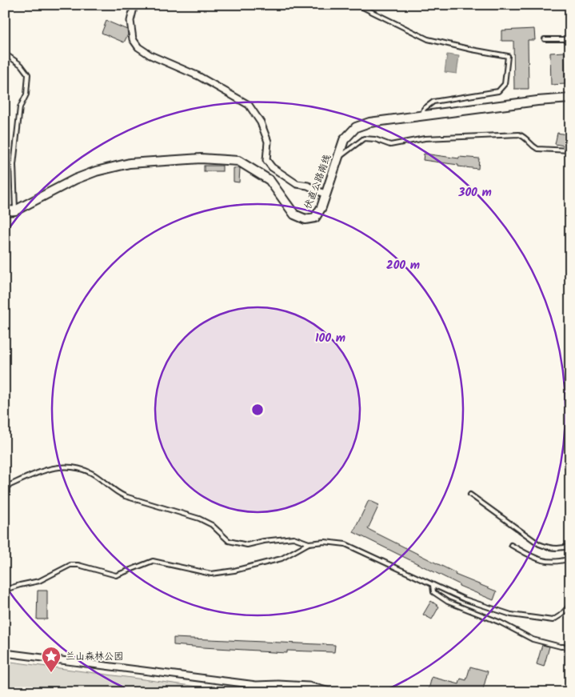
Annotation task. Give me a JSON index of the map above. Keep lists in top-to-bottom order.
{
  "streets": {
    "main road": ["伏直公路南线"]
  },
  "places": {
    "place": ["兰山森林公园"]
  },
  "rings": ["300 m", "200 m", "100 m"]
}
